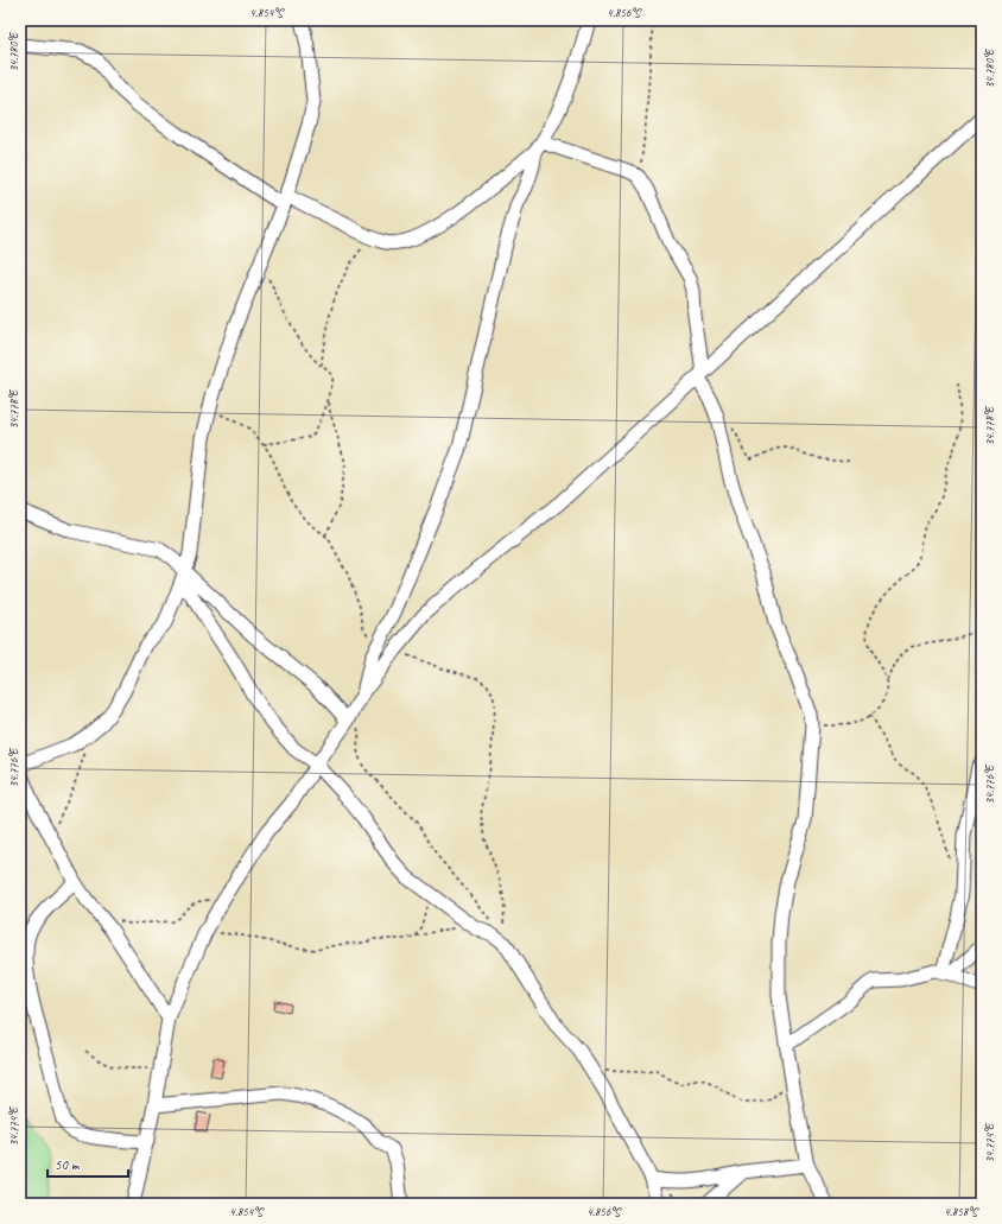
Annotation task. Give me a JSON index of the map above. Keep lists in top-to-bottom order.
{
  "scale_bar": "50 m",
  "coordinates": [
    "4.854°S",
    "4.856°S",
    "34.780°E",
    "34.778°E",
    "34.776°E",
    "34.774°E",
    "4.858°S"
  ]
}
